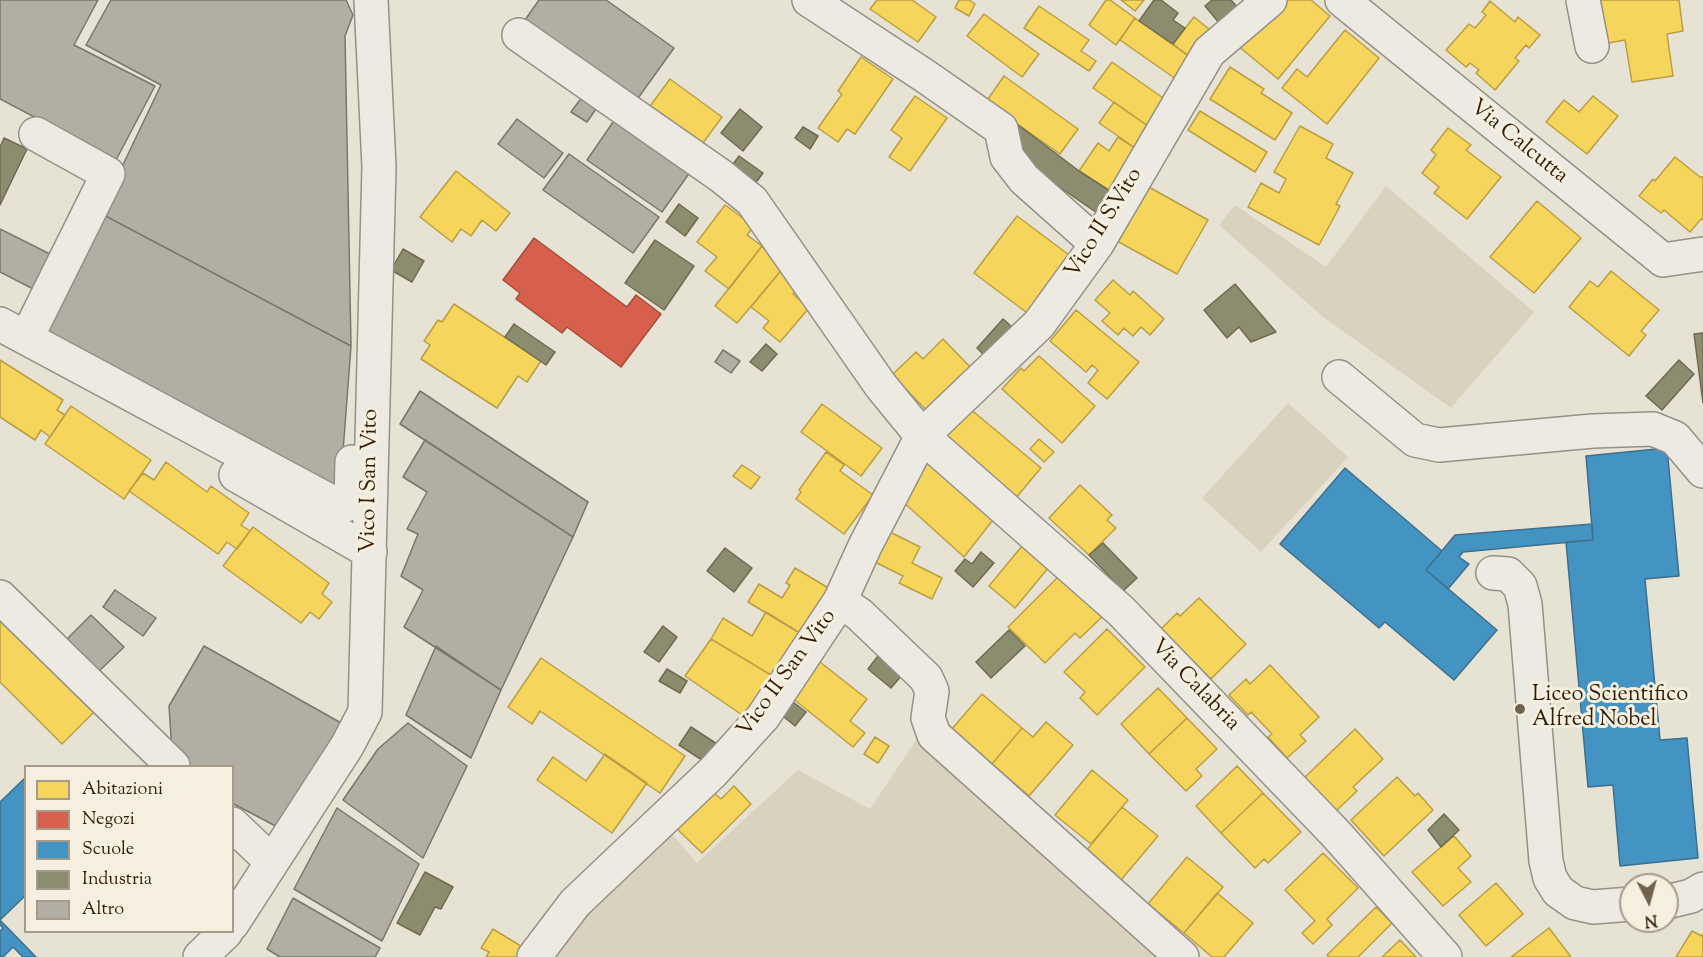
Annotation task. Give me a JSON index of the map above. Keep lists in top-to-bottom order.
{
  "streets": {
    "street": [
      "Via Calcutta",
      "Vico II S.Vito",
      "Vico I San Vito",
      "Vico II San Vito",
      "Via Calabria"
    ]
  },
  "crossings": [
    ["Vico II S.Vito", "Vico II San Vito"],
    ["Vico II S.Vito", "Via Calabria"],
    ["Vico II San Vito", "Via Calabria"]
  ],
  "places": ["Liceo Scientifico Alfred Nobel"],
  "legend": [
    "Abitazioni",
    "Negozi",
    "Scuole",
    "Industria",
    "Altro"
  ],
  "north": "bottom"
}
